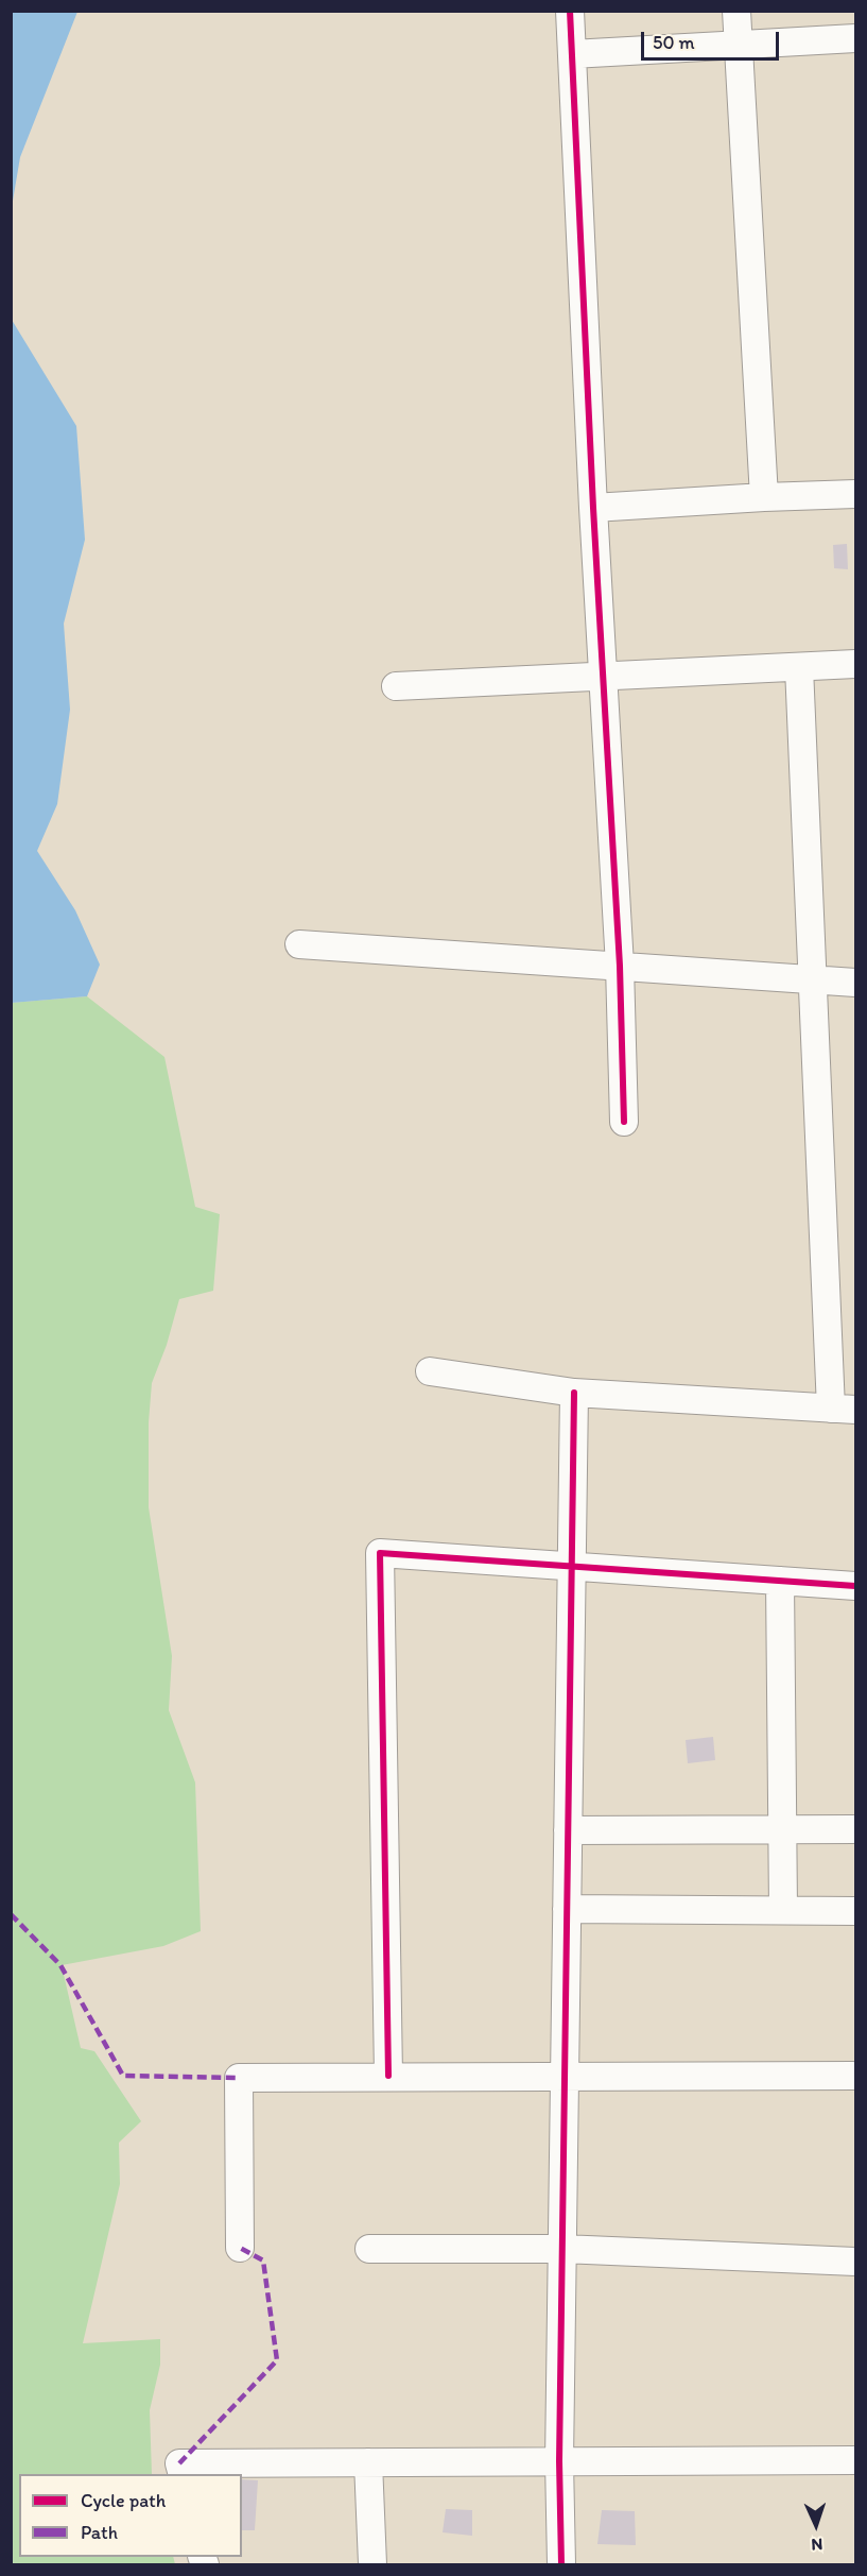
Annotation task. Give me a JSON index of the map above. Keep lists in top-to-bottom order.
{
  "legend": ["Cycle path", "Path"],
  "scale_bar": "50 m",
  "north": "bottom"
}
